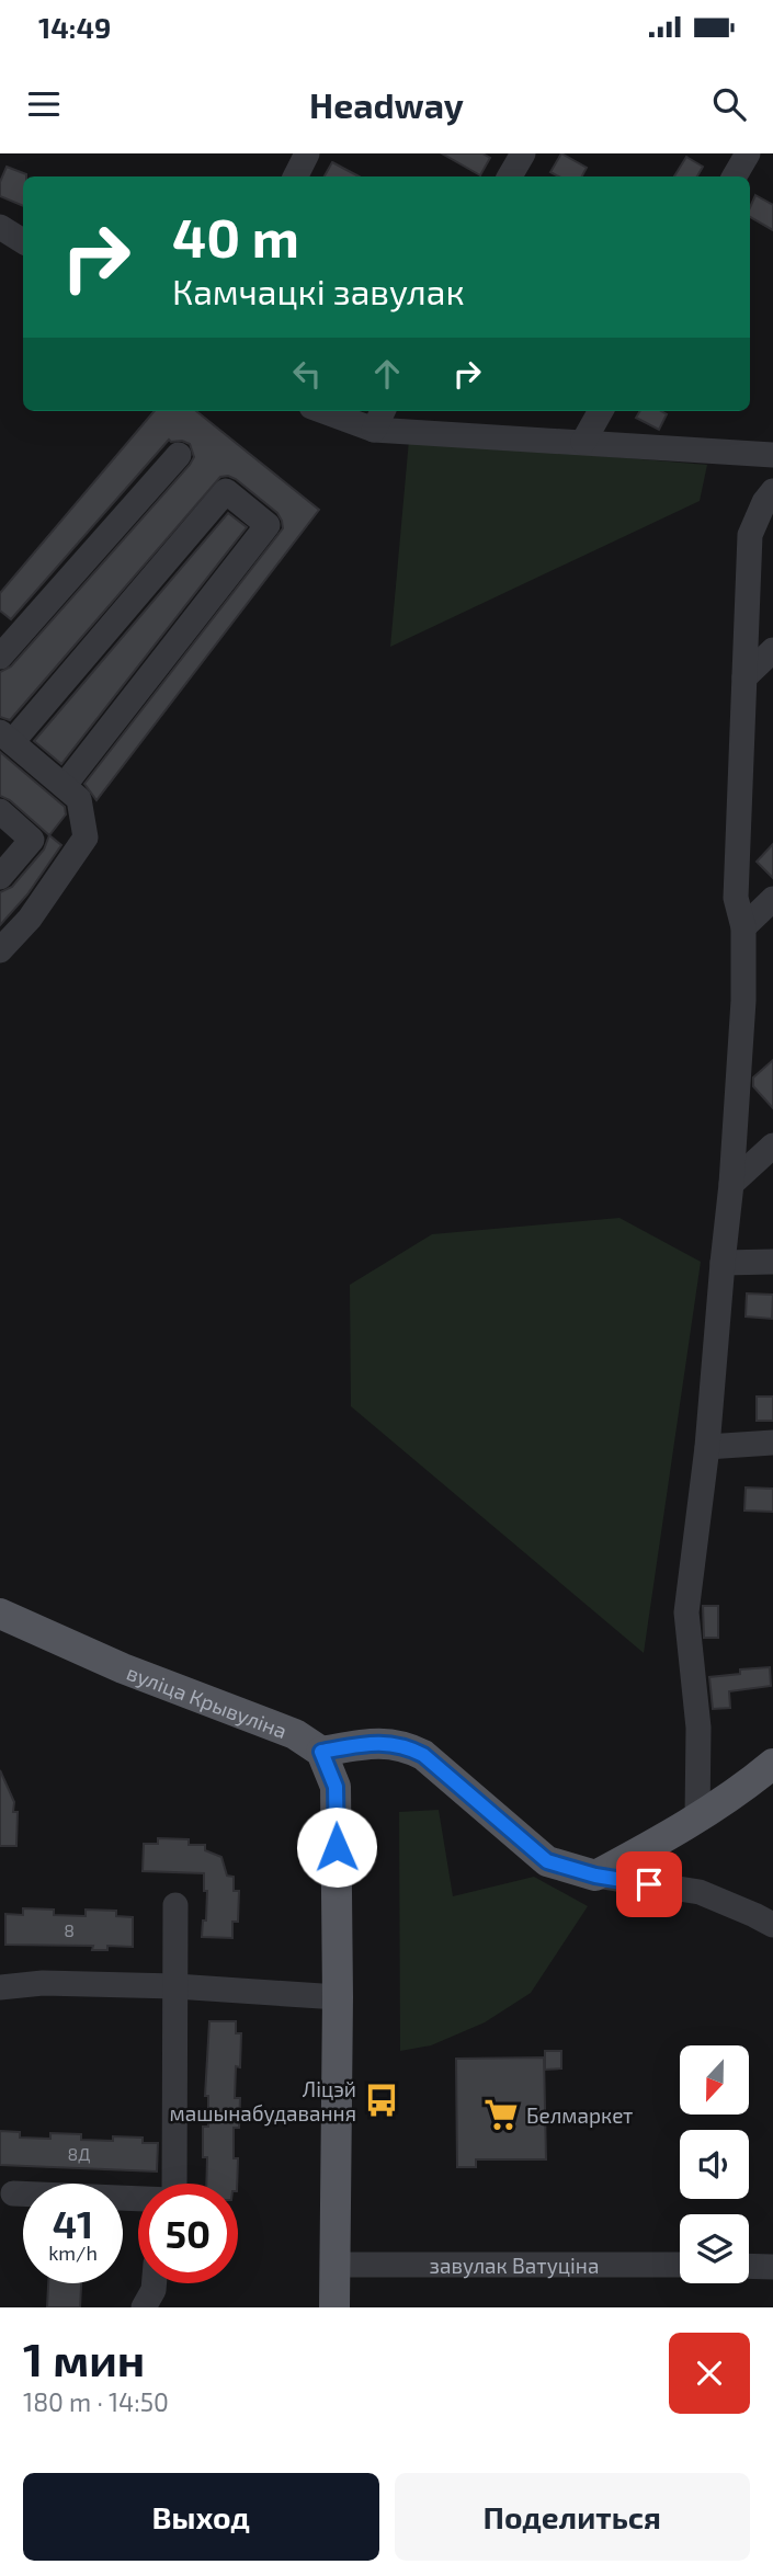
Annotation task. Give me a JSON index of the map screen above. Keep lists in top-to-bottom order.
{
  "streets": {
    "main road": ["вуліца Крывуліна"],
    "street": ["завулак Ватуціна"]
  },
  "places": {
    "bus stop": ["Ліцэй машынабудавання"],
    "supermarket": ["Белмаркет"]
  },
  "house_numbers": ["8", "8Д"],
  "north": "bottom",
  "page": {
    "status": "14:49",
    "header": "Headway",
    "turn": ["40 m", "Камчацкі завулак"],
    "speed": "41 km/h",
    "limit": "50",
    "heading": ["1 мин", "180 m · 14:50"],
    "buttons": ["Выход", "Поделиться"]
  }
}
